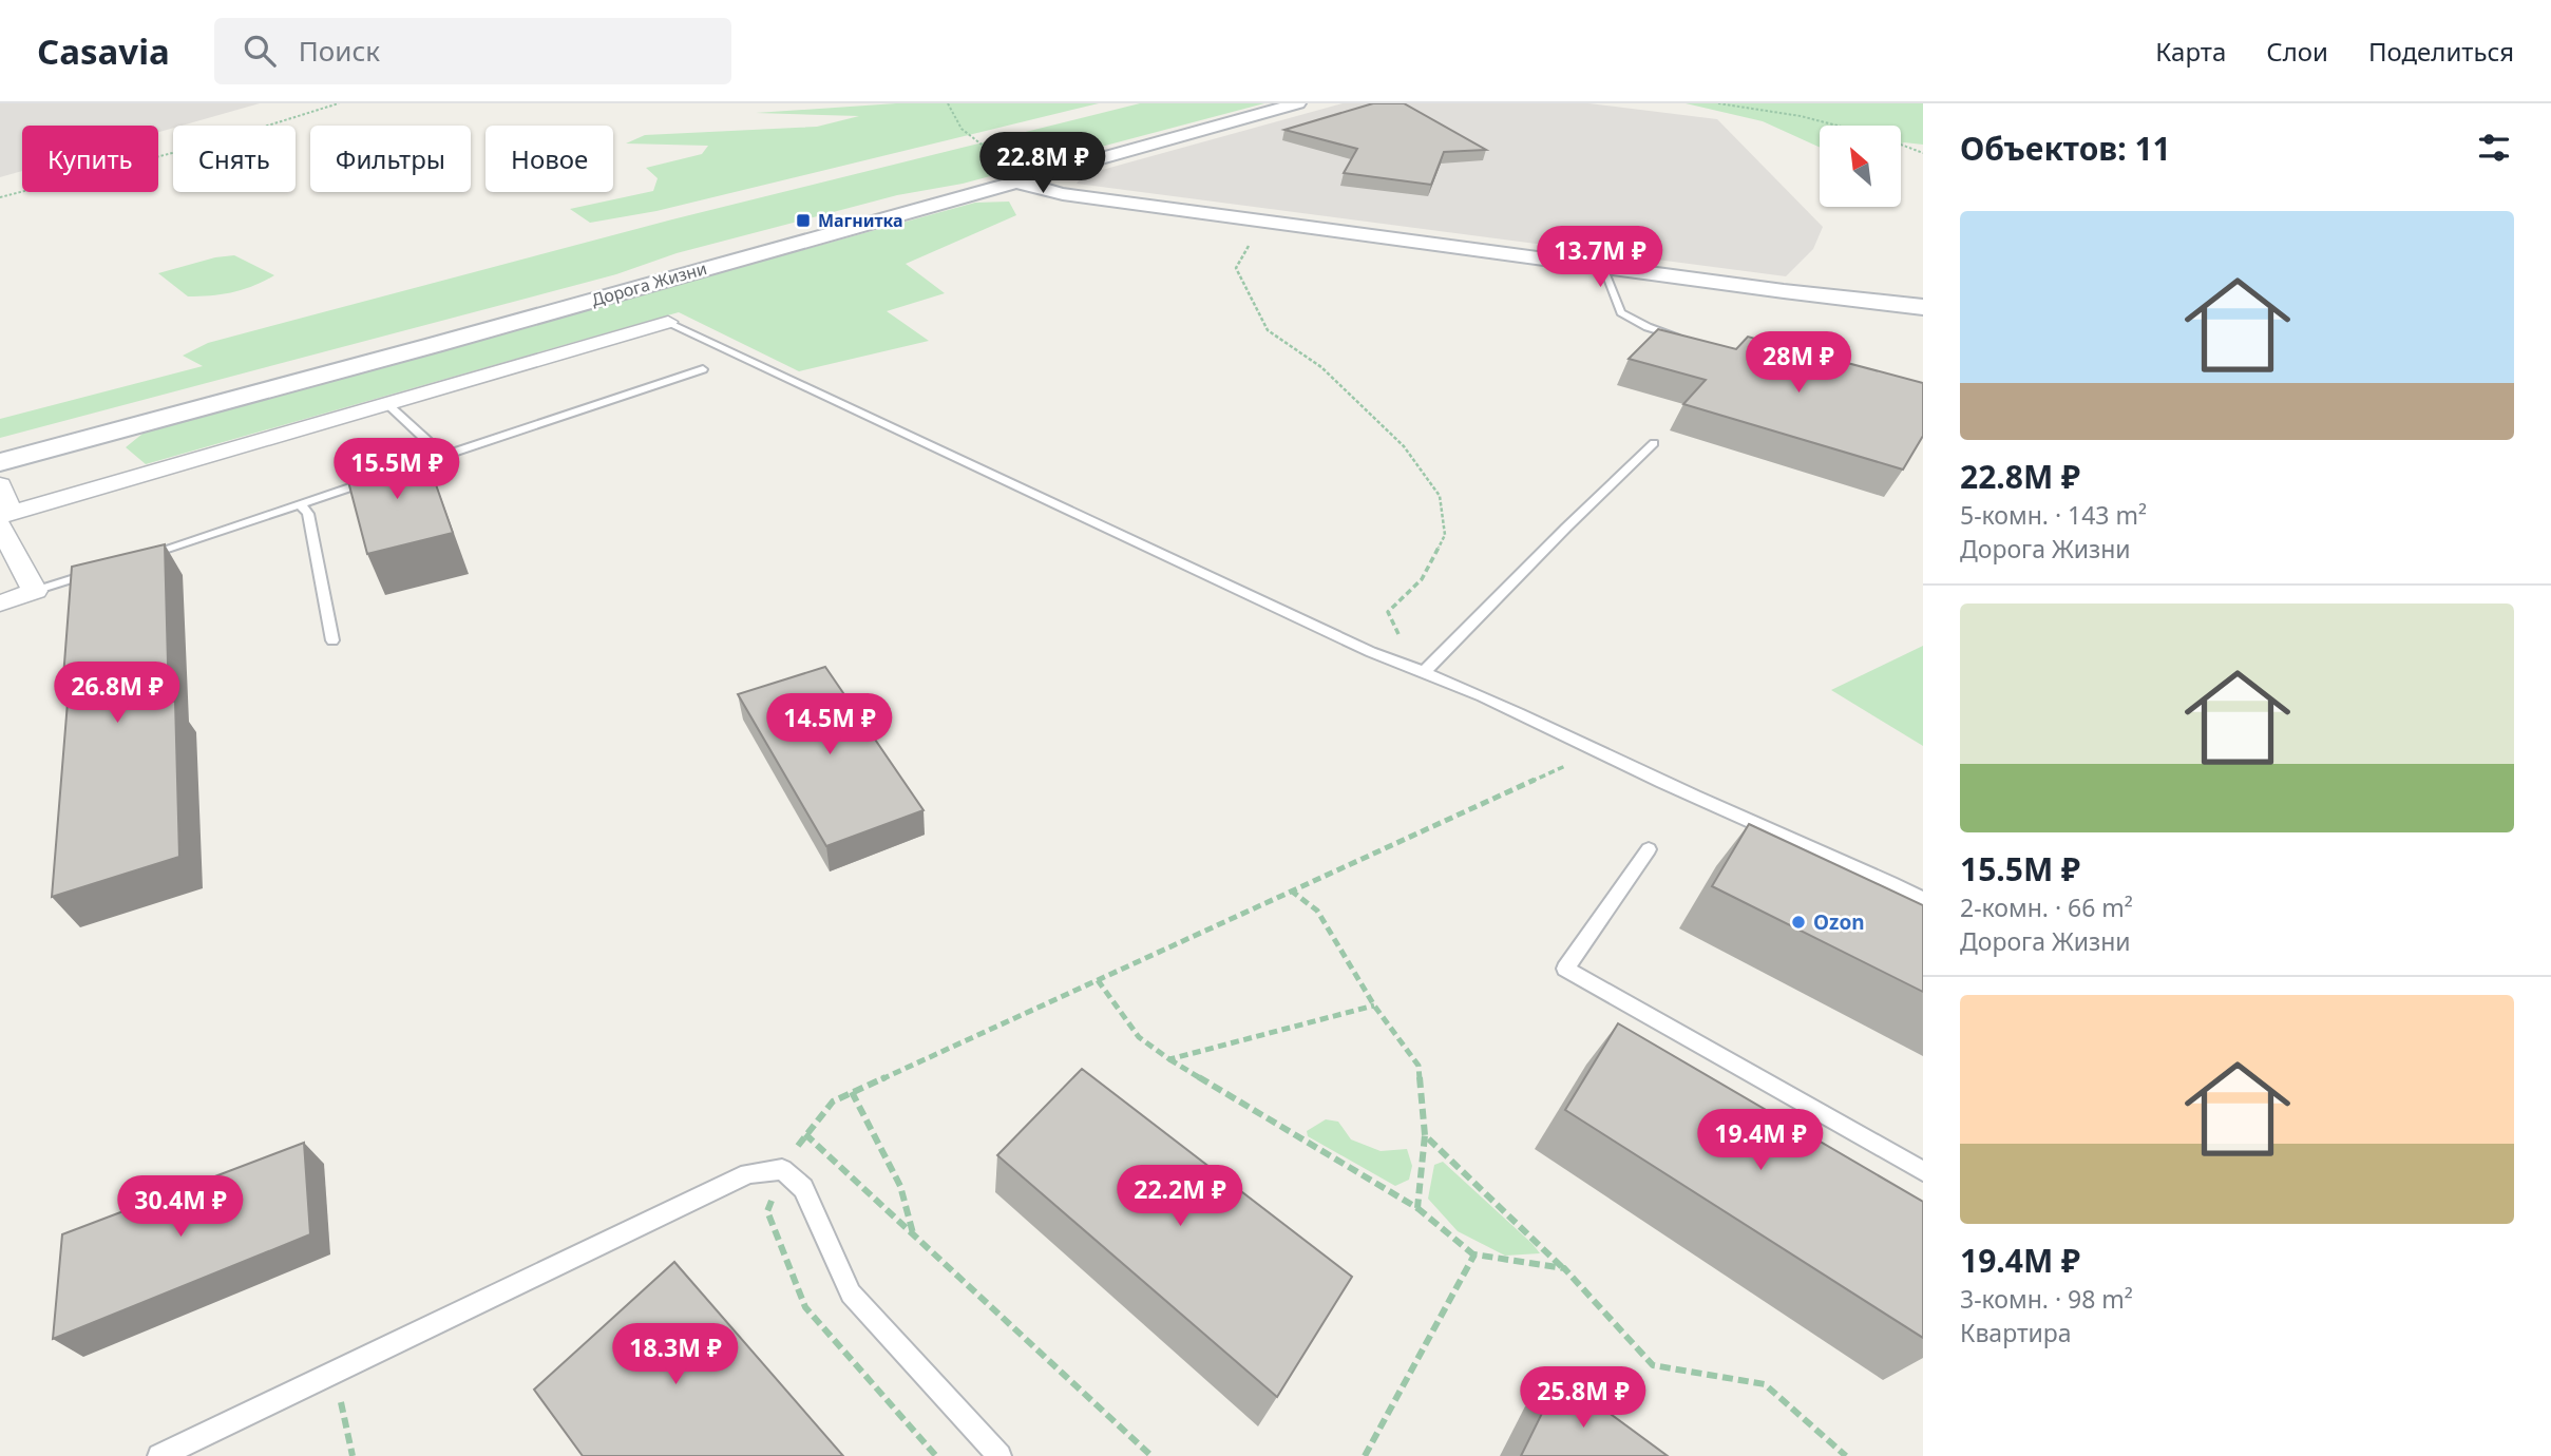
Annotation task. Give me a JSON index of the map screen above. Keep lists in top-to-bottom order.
{
  "streets": {
    "main road": ["Дорога Жизни"]
  },
  "places": {
    "transit": ["Магнитка"],
    "other": ["Ozon"]
  },
  "north": "top left",
  "page": {
    "header": "Casavia",
    "search": "Поиск",
    "nav": ["Карта", "Слои", "Поделиться"],
    "heading": "Объектов: 11",
    "chip": [
      "Купить",
      "Снять",
      "Фильтры",
      "Новое"
    ],
    "price": [
      "22.8M ₽",
      "13.7M ₽",
      "28M ₽",
      "15.5M ₽",
      "26.8M ₽",
      "14.5M ₽",
      "19.4M ₽",
      "22.2M ₽",
      "30.4M ₽",
      "18.3M ₽",
      "25.8M ₽"
    ],
    "list": [
      {
        "name": "22.8M ₽",
        "note": "5-комн. · 143 m² · Дорога Жизни"
      },
      {
        "name": "15.5M ₽",
        "note": "2-комн. · 66 m² · Дорога Жизни"
      },
      {
        "name": "19.4M ₽",
        "note": "3-комн. · 98 m² · Квартира"
      }
    ]
  }
}
